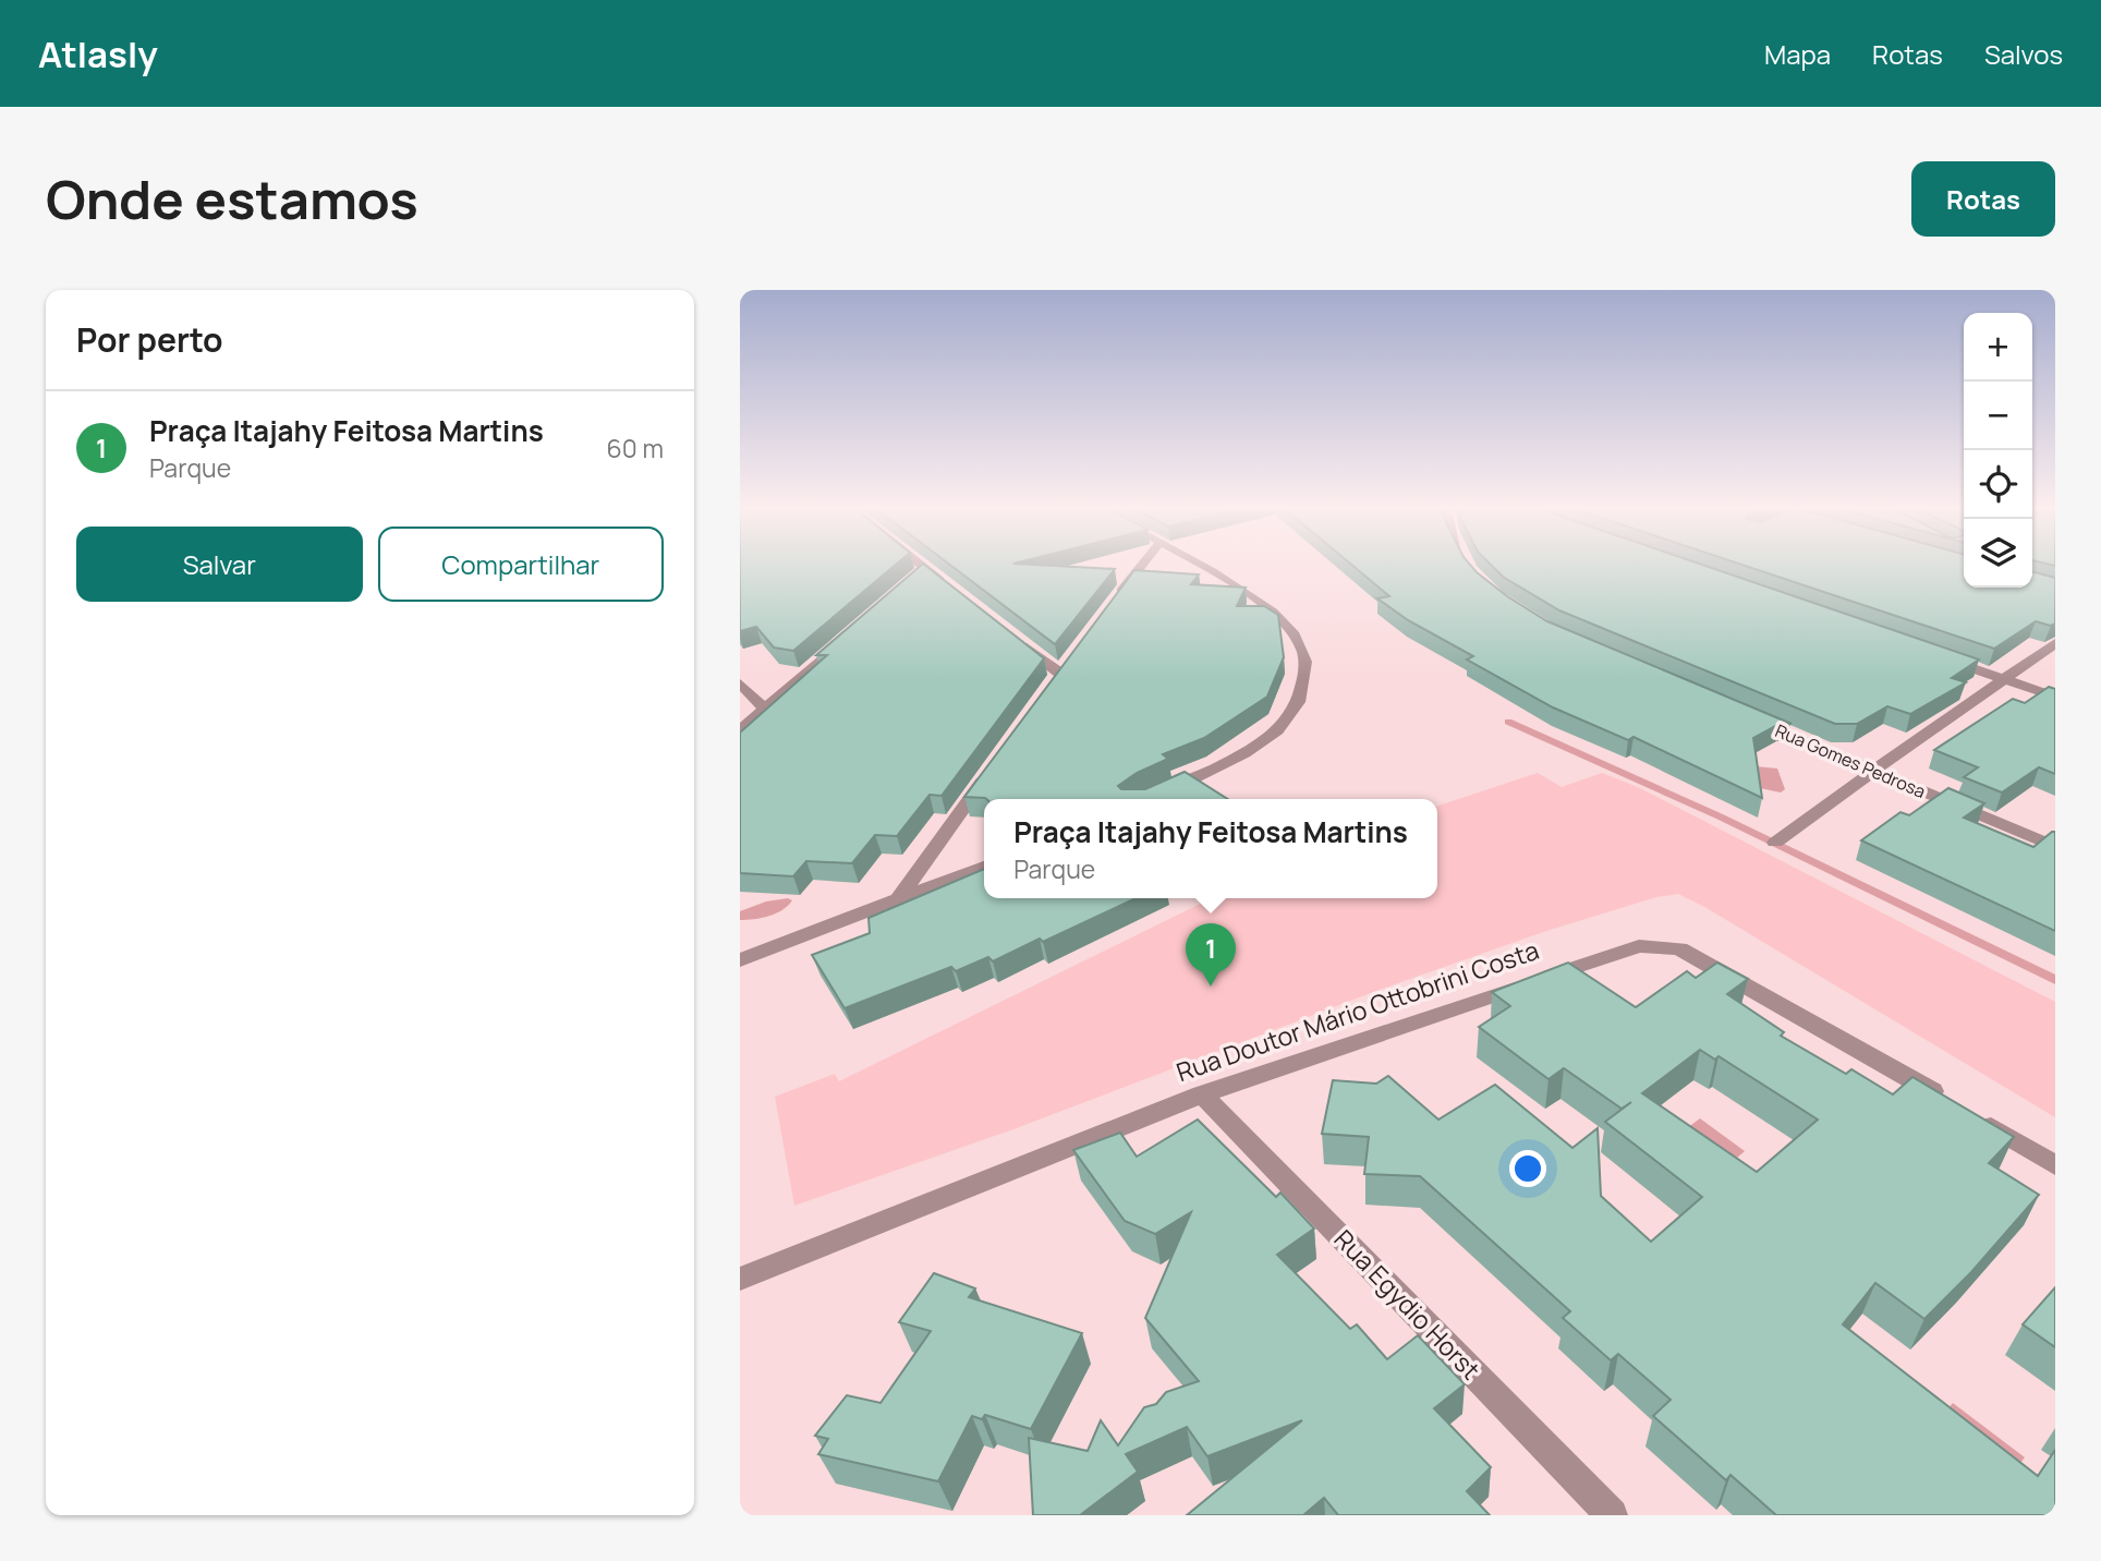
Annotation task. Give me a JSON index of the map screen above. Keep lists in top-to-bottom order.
{
  "streets": {
    "street": ["Rua Gomes Pedrosa", "Rua Doutor Mário Ottobrini Costa", "Rua Egydio Horst"]
  },
  "crossings": [
    ["Rua Doutor Mário Ottobrini Costa", "Rua Egydio Horst"]
  ],
  "page": {
    "header": "Atlasly",
    "nav": ["Mapa", "Rotas", "Salvos"],
    "buttons": [
      "Rotas",
      ["Salvar", "Compartilhar"]
    ],
    "title": "Onde estamos",
    "heading": "Por perto",
    "map_buttons": ["+", "−"],
    "list": [
      {
        "mark": "1",
        "name": "Praça Itajahy Feitosa Martins",
        "note": "Parque",
        "value": "60 m"
      }
    ],
    "popup": ["Praça Itajahy Feitosa Martins", "Parque"],
    "pins": "1"
  }
}
